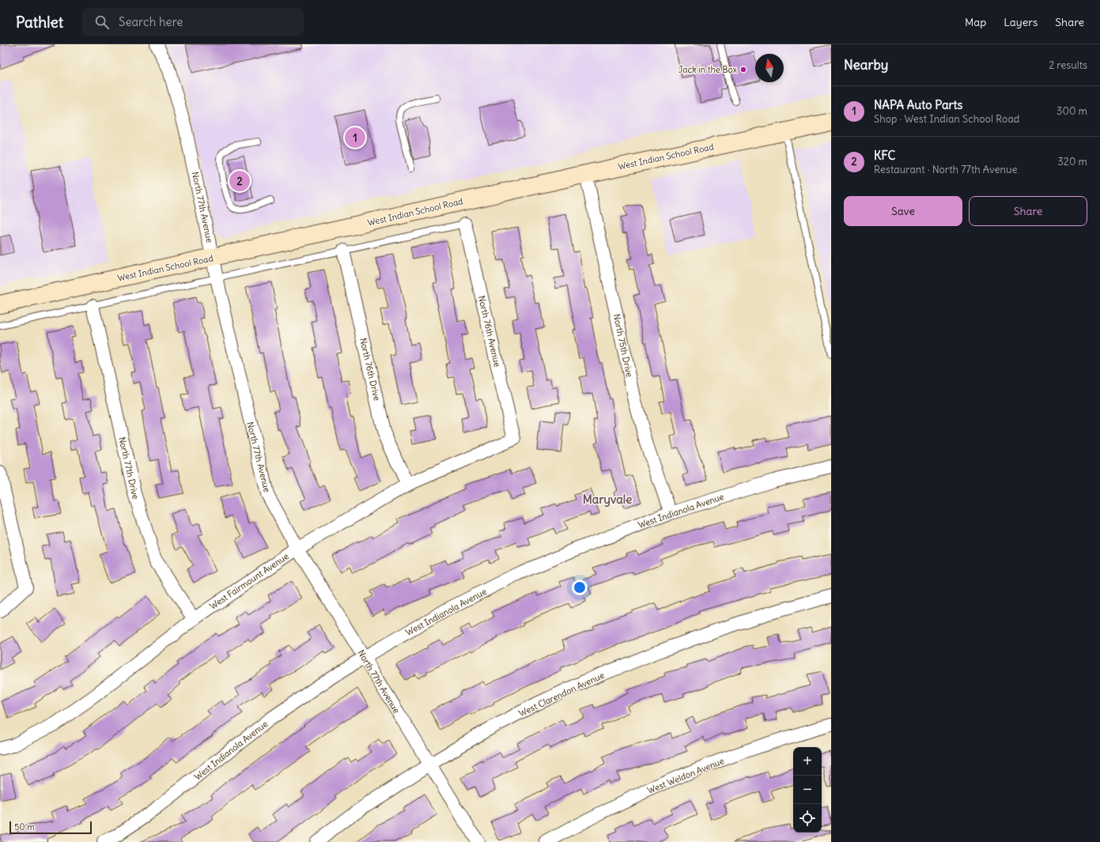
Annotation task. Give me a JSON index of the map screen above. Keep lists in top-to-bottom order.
{
  "streets": {
    "main road": ["West Indian School Road"],
    "street": [
      "North 77th Avenue",
      "North 76th Avenue",
      "North 75th Drive",
      "North 76th Drive",
      "North 77th Drive",
      "West Indianola Avenue",
      "West Fairmount Avenue",
      "West Clarendon Avenue",
      "West Weldon Avenue"
    ]
  },
  "crossings": [
    ["West Indian School Road", "North 77th Avenue"],
    ["West Indian School Road", "North 75th Drive"],
    ["North 77th Avenue", "West Indianola Avenue"],
    ["North 77th Avenue", "West Fairmount Avenue"],
    ["North 77th Avenue", "West Clarendon Avenue"],
    ["North 76th Avenue", "West Fairmount Avenue"],
    ["North 75th Drive", "West Indianola Avenue"],
    ["North 76th Drive", "West Fairmount Avenue"],
    ["North 77th Drive", "West Fairmount Avenue"]
  ],
  "districts": ["Maryvale"],
  "places": ["Jack in the Box"],
  "scale_bar": "50 m",
  "north": "top",
  "page": {
    "header": "Pathlet",
    "search": "Search here",
    "nav": ["Map", "Layers", "Share"],
    "heading": ["Nearby", "2 results"],
    "list": [
      {
        "mark": "1",
        "name": "NAPA Auto Parts",
        "note": "Shop · West Indian School Road",
        "value": "300 m"
      },
      {
        "mark": "2",
        "name": "KFC",
        "note": "Restaurant · North 77th Avenue",
        "value": "320 m"
      }
    ],
    "pins": ["1", "2"],
    "buttons": ["Save", "Share"],
    "map_buttons": ["+", "−"],
    "scale": "50 m"
  }
}
